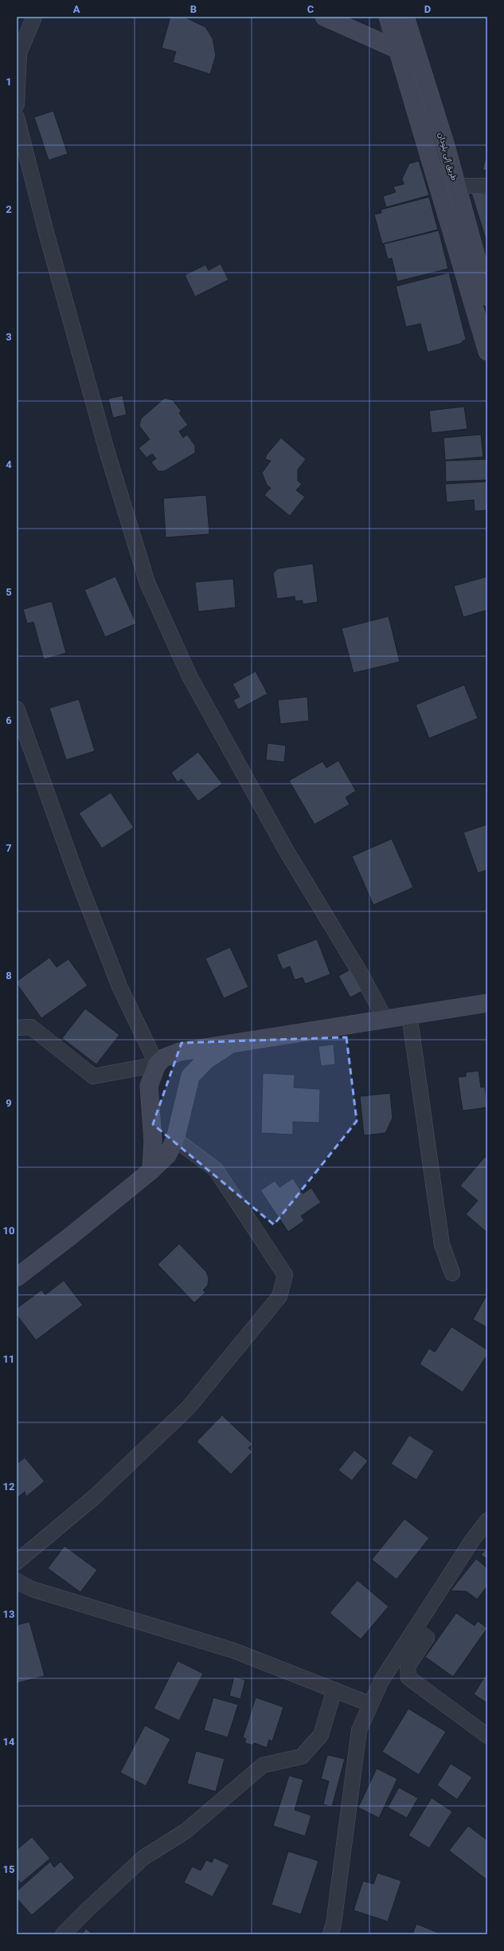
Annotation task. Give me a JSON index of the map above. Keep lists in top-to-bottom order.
{
  "streets": {
    "street": ["طريق إلى بلودان"]
  },
  "grid": {
    "columns": [
      "A",
      "B",
      "C",
      "D"
    ],
    "rows": [
      "1",
      "2",
      "3",
      "4",
      "5",
      "6",
      "7",
      "8",
      "9",
      "10",
      "11",
      "12",
      "13",
      "14",
      "15"
    ]
  }
}
